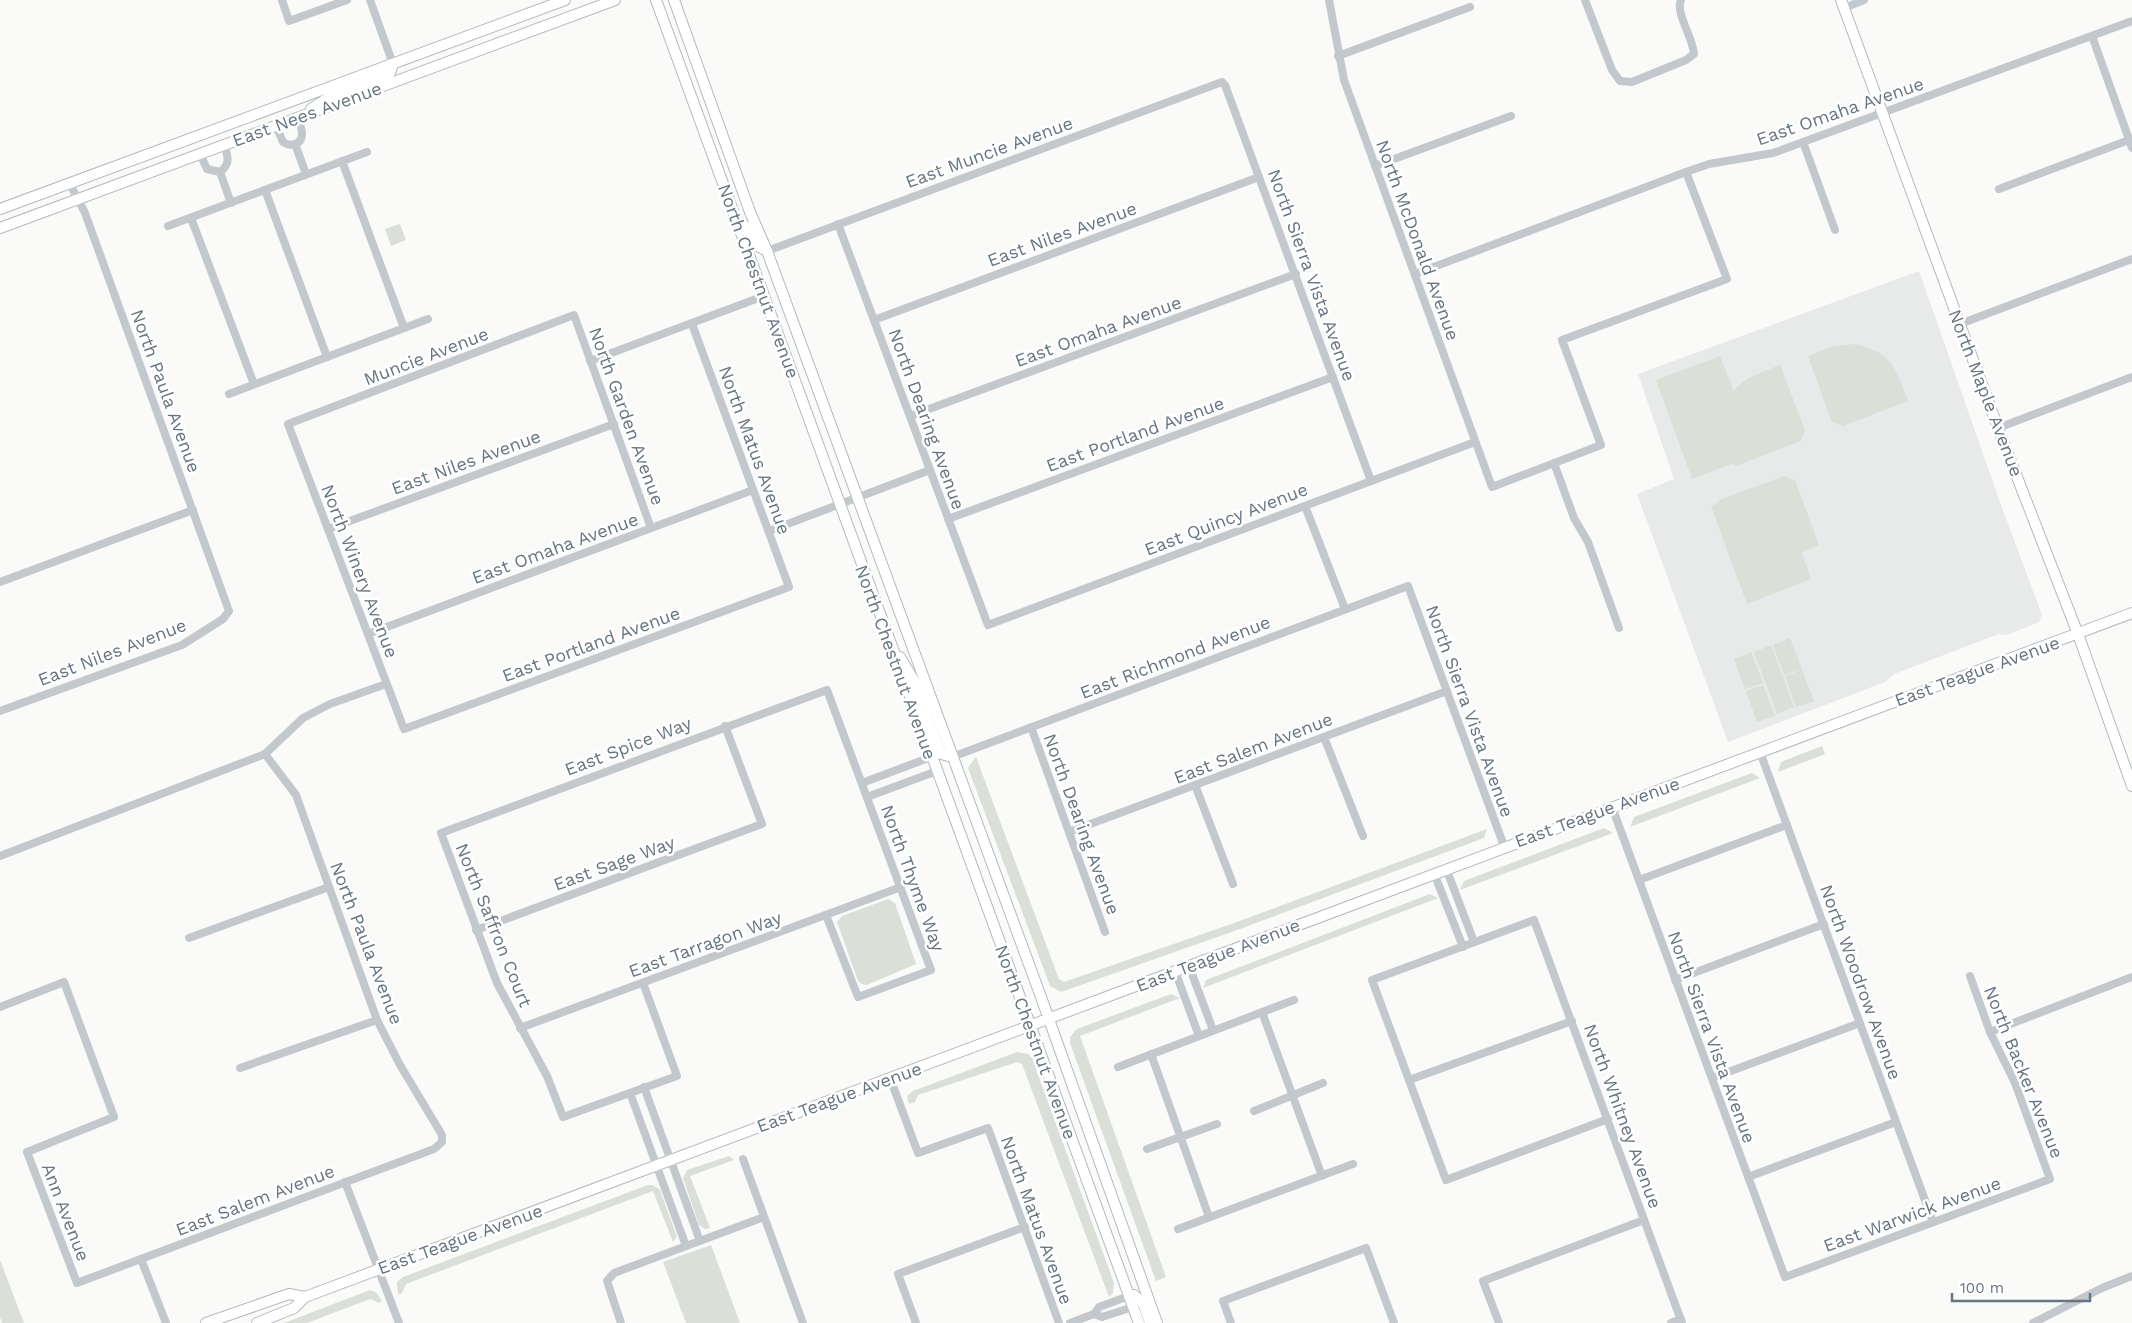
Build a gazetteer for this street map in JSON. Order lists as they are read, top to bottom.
{
  "streets": {
    "main road": [
      "East Nees Avenue",
      "North Chestnut Avenue",
      "North Maple Avenue",
      "East Teague Avenue"
    ],
    "street": [
      "East Omaha Avenue",
      "East Muncie Avenue",
      "East Niles Avenue",
      "North McDonald Avenue",
      "North Sierra Vista Avenue",
      "Muncie Avenue",
      "North Paula Avenue",
      "North Garden Avenue",
      "North Dearing Avenue",
      "East Portland Avenue",
      "North Matus Avenue",
      "East Quincy Avenue",
      "North Winery Avenue",
      "East Richmond Avenue",
      "East Spice Way",
      "East Salem Avenue",
      "East Sage Way",
      "North Thyme Way",
      "North Saffron Court",
      "East Tarragon Way",
      "North Woodrow Avenue",
      "North Backer Avenue",
      "North Whitney Avenue",
      "Ann Avenue",
      "East Warwick Avenue"
    ]
  },
  "crossings": [
    ["East Omaha Avenue", "North McDonald Avenue"],
    ["East Omaha Avenue", "North Sierra Vista Avenue"],
    ["East Omaha Avenue", "North Maple Avenue"],
    ["East Omaha Avenue", "North Garden Avenue"],
    ["East Omaha Avenue", "North Dearing Avenue"],
    ["East Omaha Avenue", "North Matus Avenue"],
    ["East Omaha Avenue", "North Winery Avenue"],
    ["East Nees Avenue", "North Paula Avenue"],
    ["East Muncie Avenue", "North Sierra Vista Avenue"],
    ["East Muncie Avenue", "North Chestnut Avenue"],
    ["East Muncie Avenue", "North Dearing Avenue"],
    ["East Niles Avenue", "North Sierra Vista Avenue"],
    ["East Niles Avenue", "North Paula Avenue"],
    ["East Niles Avenue", "North Garden Avenue"],
    ["East Niles Avenue", "North Dearing Avenue"],
    ["East Niles Avenue", "North Winery Avenue"],
    ["North McDonald Avenue", "East Quincy Avenue"],
    ["North Sierra Vista Avenue", "East Portland Avenue"],
    ["North Sierra Vista Avenue", "East Quincy Avenue"],
    ["North Sierra Vista Avenue", "East Richmond Avenue"],
    ["North Sierra Vista Avenue", "East Teague Avenue"],
    ["North Sierra Vista Avenue", "East Salem Avenue"],
    ["North Sierra Vista Avenue", "East Warwick Avenue"],
    ["North Chestnut Avenue", "East Richmond Avenue"],
    ["North Chestnut Avenue", "East Teague Avenue"],
    ["North Chestnut Avenue", "North Thyme Way"],
    ["Muncie Avenue", "North Garden Avenue"],
    ["Muncie Avenue", "North Winery Avenue"],
    ["North Paula Avenue", "East Salem Avenue"],
    ["North Maple Avenue", "East Teague Avenue"],
    ["North Dearing Avenue", "East Portland Avenue"],
    ["North Dearing Avenue", "East Quincy Avenue"],
    ["North Dearing Avenue", "East Richmond Avenue"],
    ["North Dearing Avenue", "East Salem Avenue"],
    ["East Portland Avenue", "North Matus Avenue"],
    ["East Portland Avenue", "North Winery Avenue"],
    ["North Matus Avenue", "East Teague Avenue"],
    ["East Teague Avenue", "North Woodrow Avenue"],
    ["East Spice Way", "East Sage Way"],
    ["East Spice Way", "North Thyme Way"],
    ["East Spice Way", "North Saffron Court"],
    ["East Salem Avenue", "Ann Avenue"],
    ["East Sage Way", "North Saffron Court"],
    ["North Thyme Way", "East Tarragon Way"],
    ["North Saffron Court", "East Tarragon Way"],
    ["North Woodrow Avenue", "East Warwick Avenue"],
    ["North Backer Avenue", "East Warwick Avenue"]
  ],
  "scale_bar": "100 m"
}
